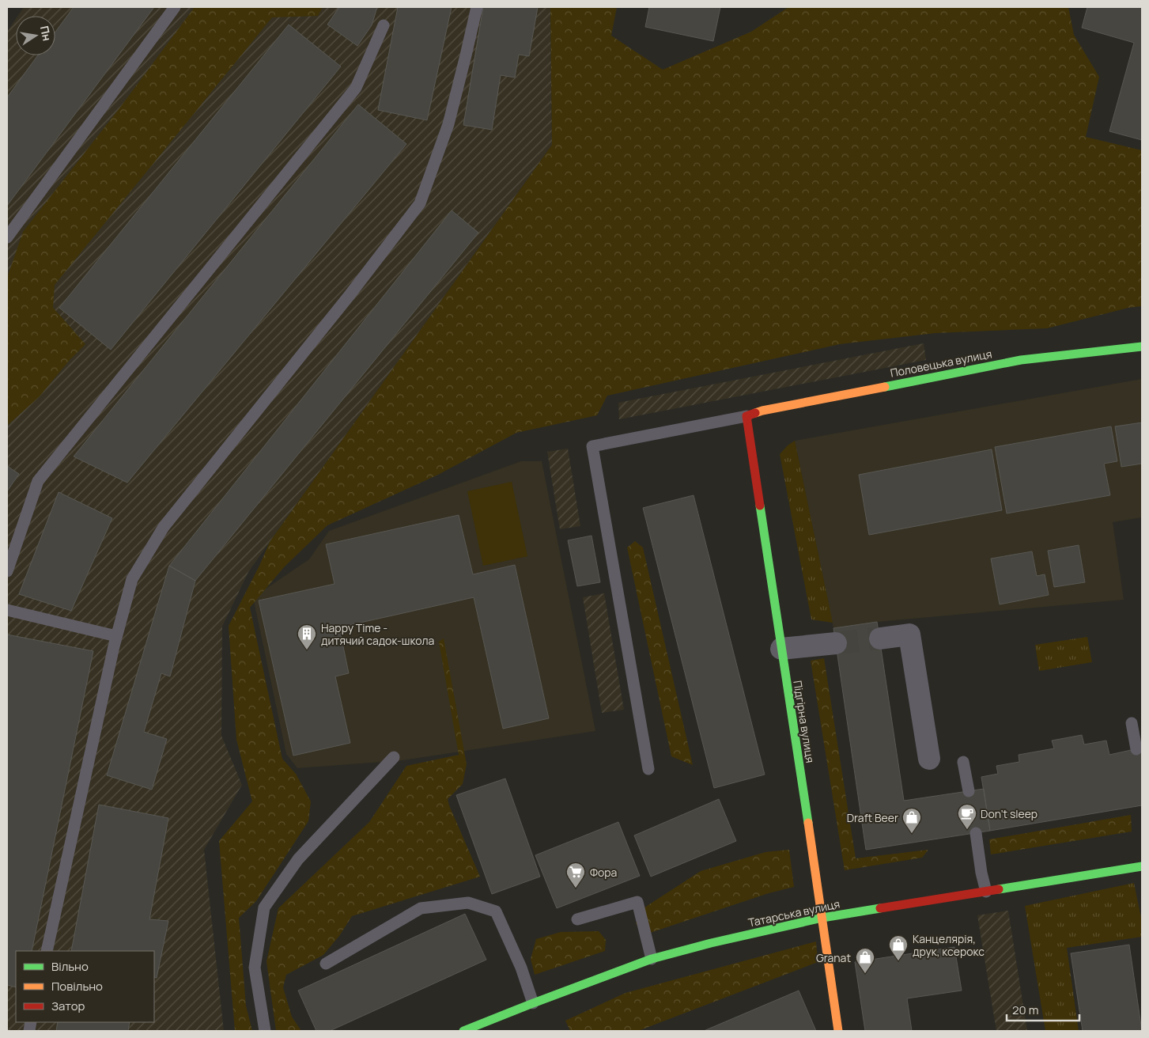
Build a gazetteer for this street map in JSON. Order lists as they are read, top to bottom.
{
  "streets": {
    "street": ["Половецька вулиця", "Підгірна вулиця", "Татарська вулиця"]
  },
  "crossings": [
    ["Половецька вулиця", "Підгірна вулиця"],
    ["Підгірна вулиця", "Татарська вулиця"]
  ],
  "places": {
    "building": ["Happy Time - дитячий садок-школа"],
    "cafe": ["Don't sleep"],
    "shop": ["Draft Beer", "Канцелярія, друк, ксерокс", "Granat"],
    "supermarket": ["Фора"]
  },
  "legend": ["Вільно", "Повільно", "Затор"],
  "scale_bar": "20 m",
  "north": "right"
}
